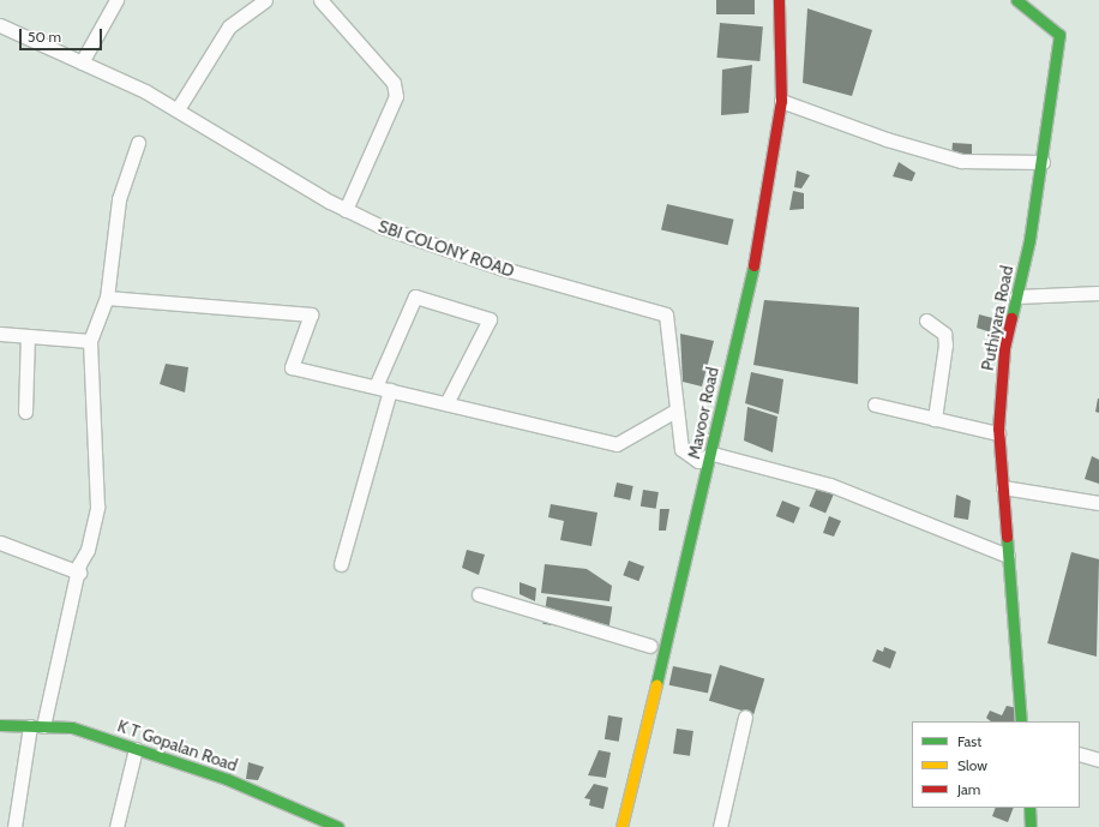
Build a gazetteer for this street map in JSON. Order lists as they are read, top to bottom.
{
  "streets": {
    "main road": ["Puthiyara Road", "Mavoor Road", "K T Gopalan Road"],
    "street": ["SBI COLONY ROAD"]
  },
  "crossings": [
    ["SBI COLONY ROAD", "Mavoor Road"]
  ],
  "legend": ["Fast", "Slow", "Jam"],
  "scale_bar": "50 m"
}
